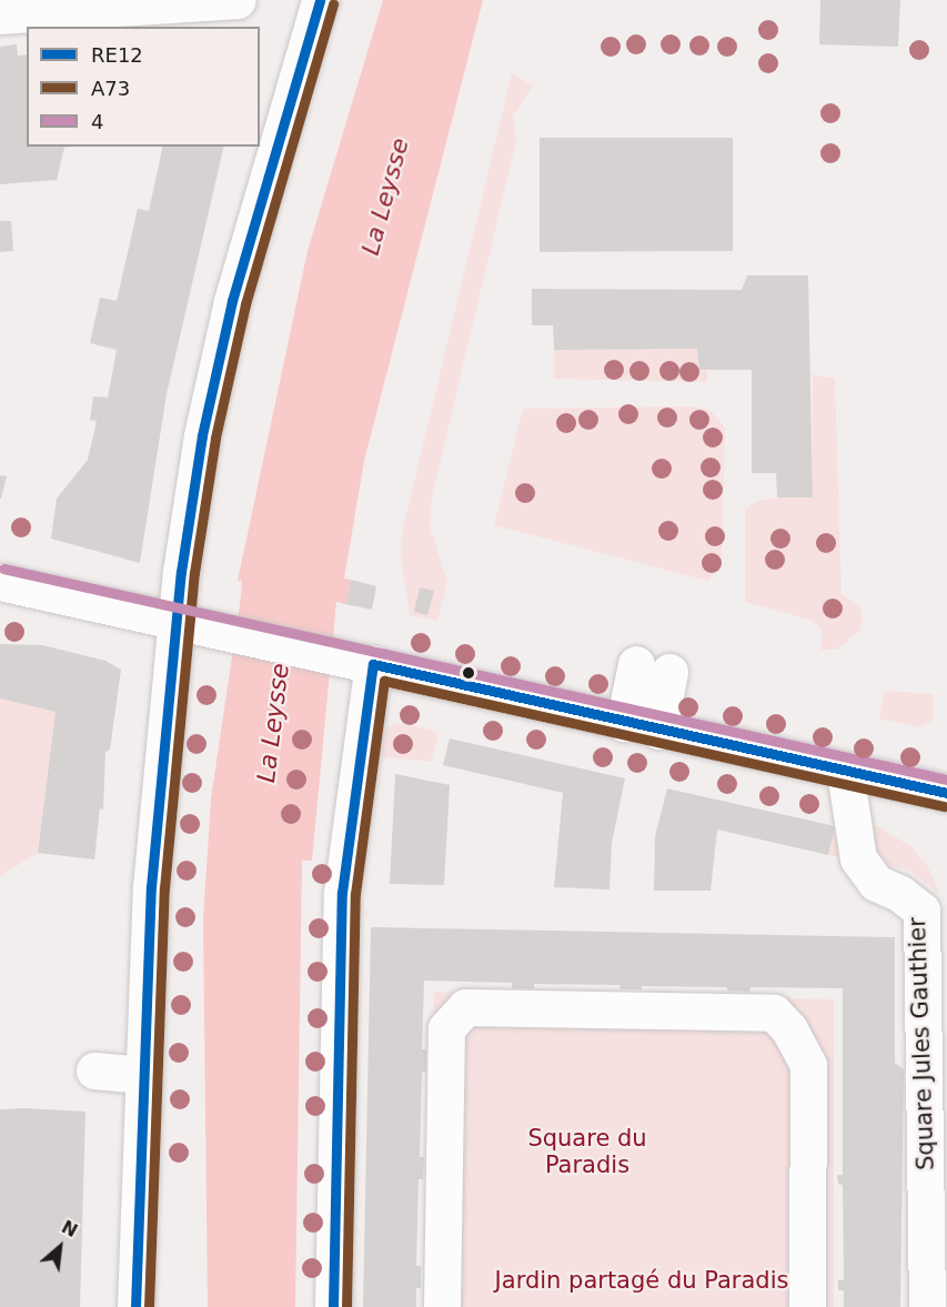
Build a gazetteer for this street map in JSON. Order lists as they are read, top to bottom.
{
  "streets": {
    "main road": ["Square Jules Gauthier"]
  },
  "water": ["La Leysse"],
  "parks": ["Square du Paradis", "Jardin partagé du Paradis"],
  "lines": ["transit line RE12", "transit line A73", "transit line 4"],
  "legend": ["RE12", "A73", "4"],
  "north": "top right"
}
